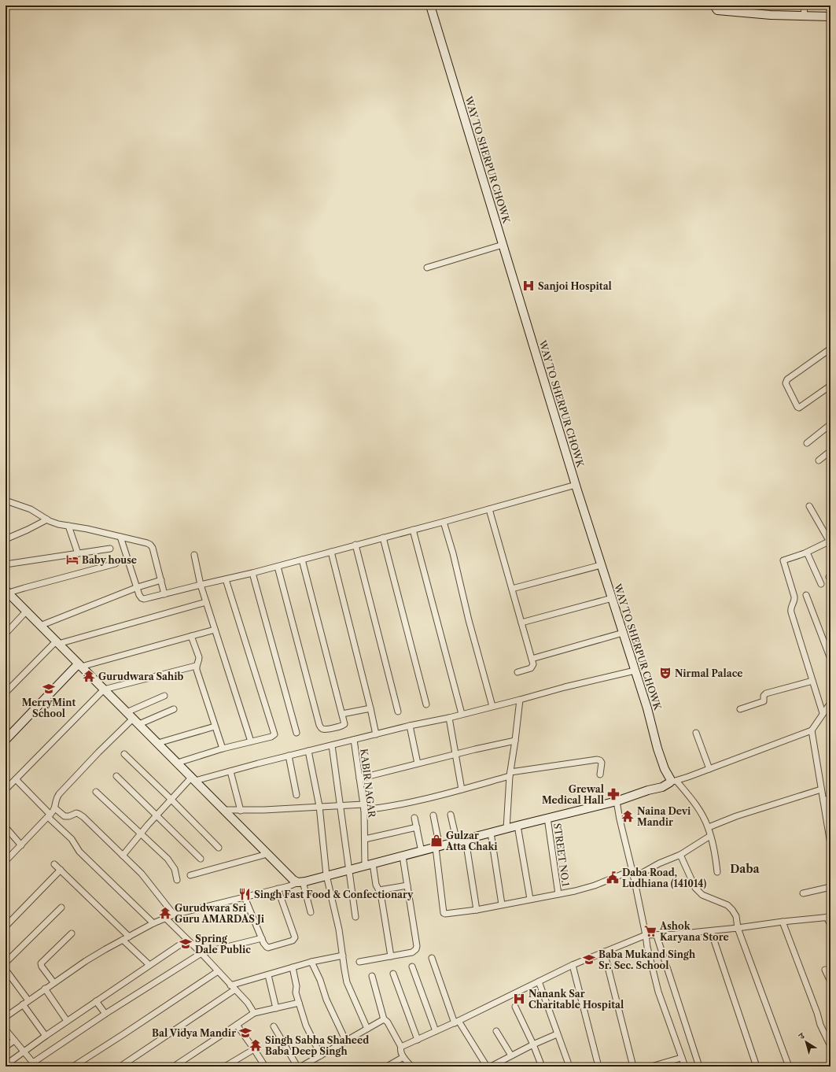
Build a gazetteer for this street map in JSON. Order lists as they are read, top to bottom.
{
  "streets": {
    "street": ["WAY TO SHERPUR CHOWK", "KABIR NAGAR", "STREET NO.1"]
  },
  "districts": ["Daba"],
  "places": {
    "hospital": ["Sanjoi Hospital", "Nanank Sar Charitable Hospital"],
    "hotel": ["Baby house"],
    "theatre": ["Nirmal Palace"],
    "temple": [
      "Gurudwara Sahib",
      "Naina Devi Mandir",
      "Gurudwara Sri Guru AMARDAS Ji",
      "Singh Sabha Shaheed Baba Deep Singh"
    ],
    "school or university": [
      "MerryMint School",
      "Spring Dale Public",
      "Baba Mukand Singh Sr. Sec. School",
      "Bal Vidya Mandir"
    ],
    "pharmacy": ["Grewal Medical Hall"],
    "shop": ["Gulzar Atta Chaki"],
    "public building": ["Daba Road, Ludhiana (141014)"],
    "restaurant": ["Singh Fast Food & Confectionary"],
    "supermarket": ["Ashok Karyana Store"]
  },
  "north": "top left"
}
